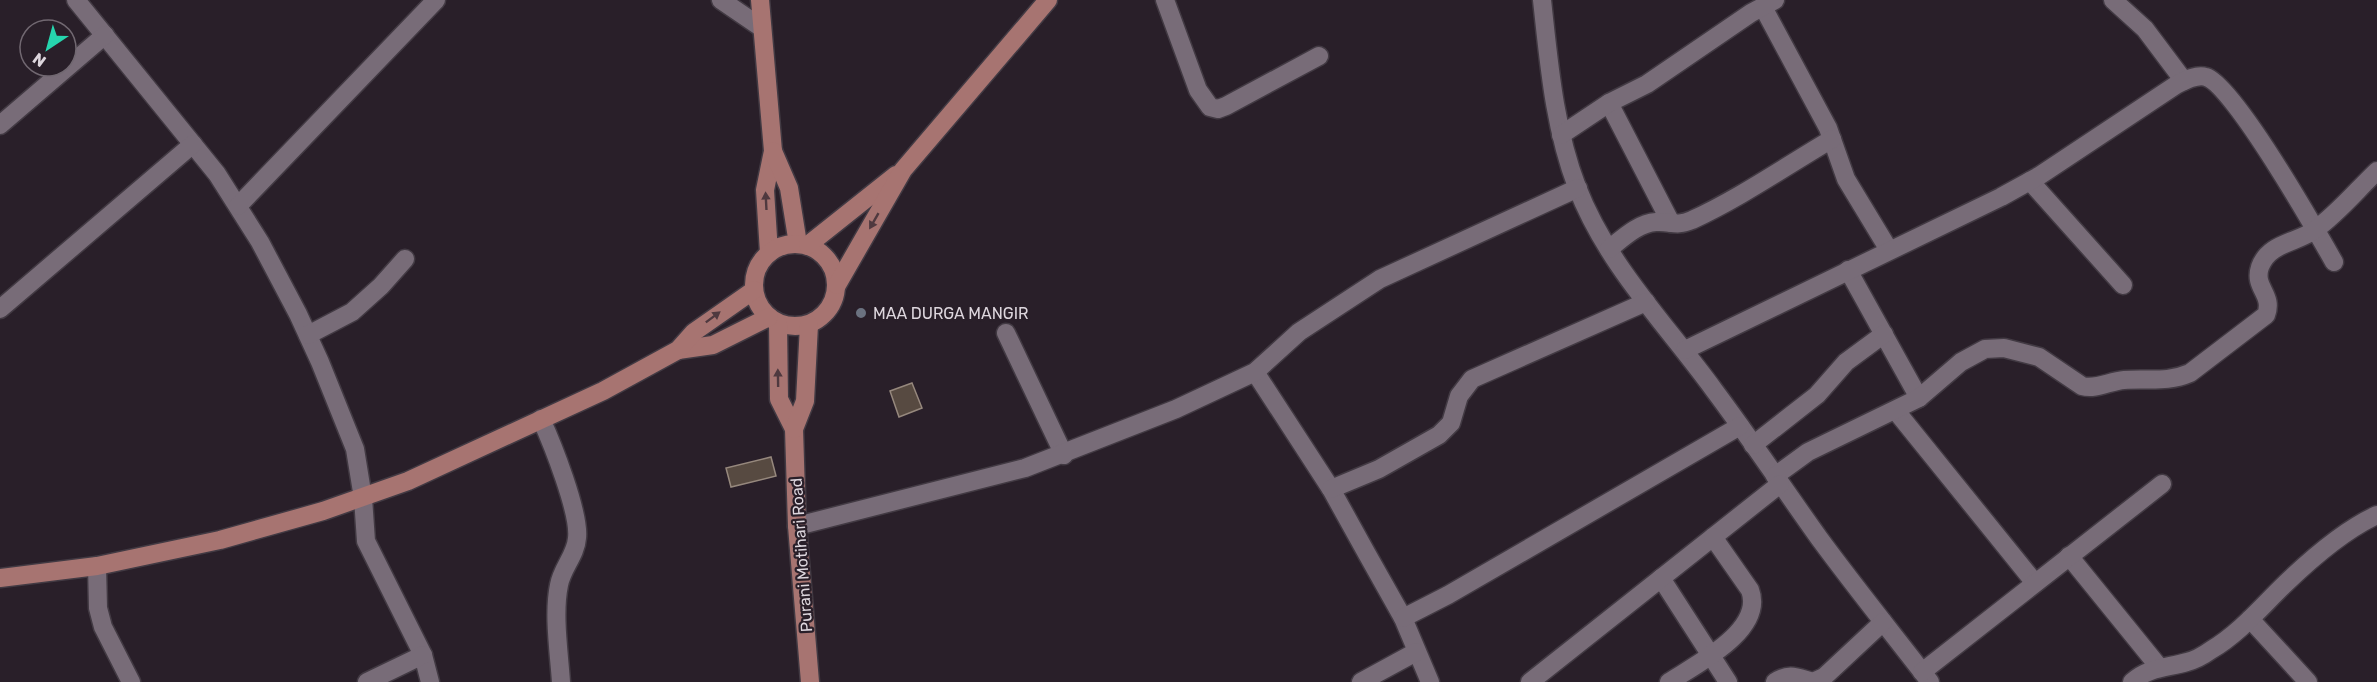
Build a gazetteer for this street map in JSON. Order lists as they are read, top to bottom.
{
  "streets": {
    "main road": ["Purani Motihari Road"]
  },
  "places": ["MAA DURGA MANGIR"],
  "north": "bottom left"
}
